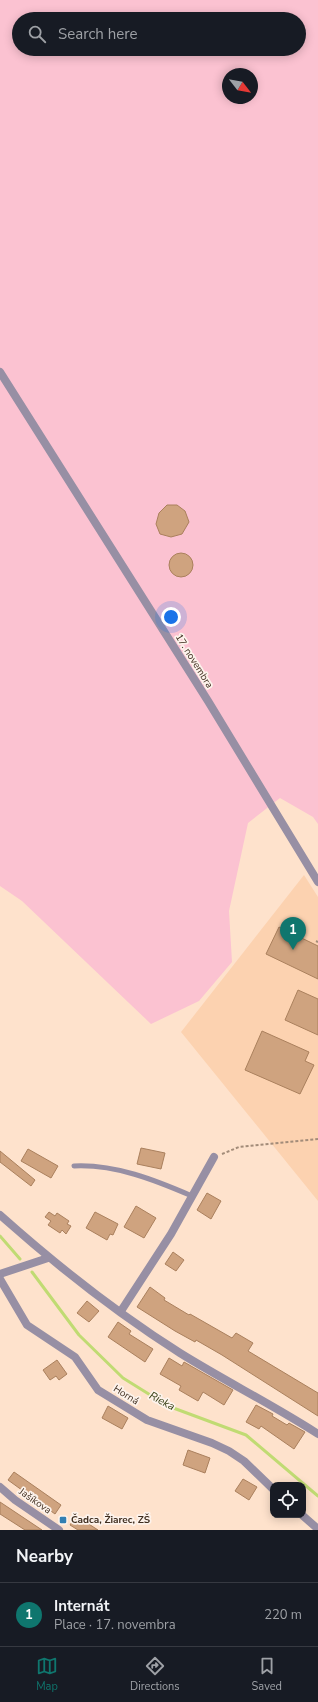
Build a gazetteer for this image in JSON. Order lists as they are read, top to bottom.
{
  "streets": {
    "street": ["17. novembra", "Horná", "Jašíkova"]
  },
  "water": ["Rieka"],
  "places": {
    "transit": ["Čadca, Žiarec, ZŠ"]
  },
  "north": "bottom right",
  "page": {
    "search": "Search here",
    "pins": "1",
    "heading": "Nearby",
    "list": [
      {
        "mark": "1",
        "name": "Internát",
        "note": "Place · 17. novembra",
        "value": "220 m"
      }
    ],
    "nav": ["Map", "Directions", "Saved"]
  }
}
